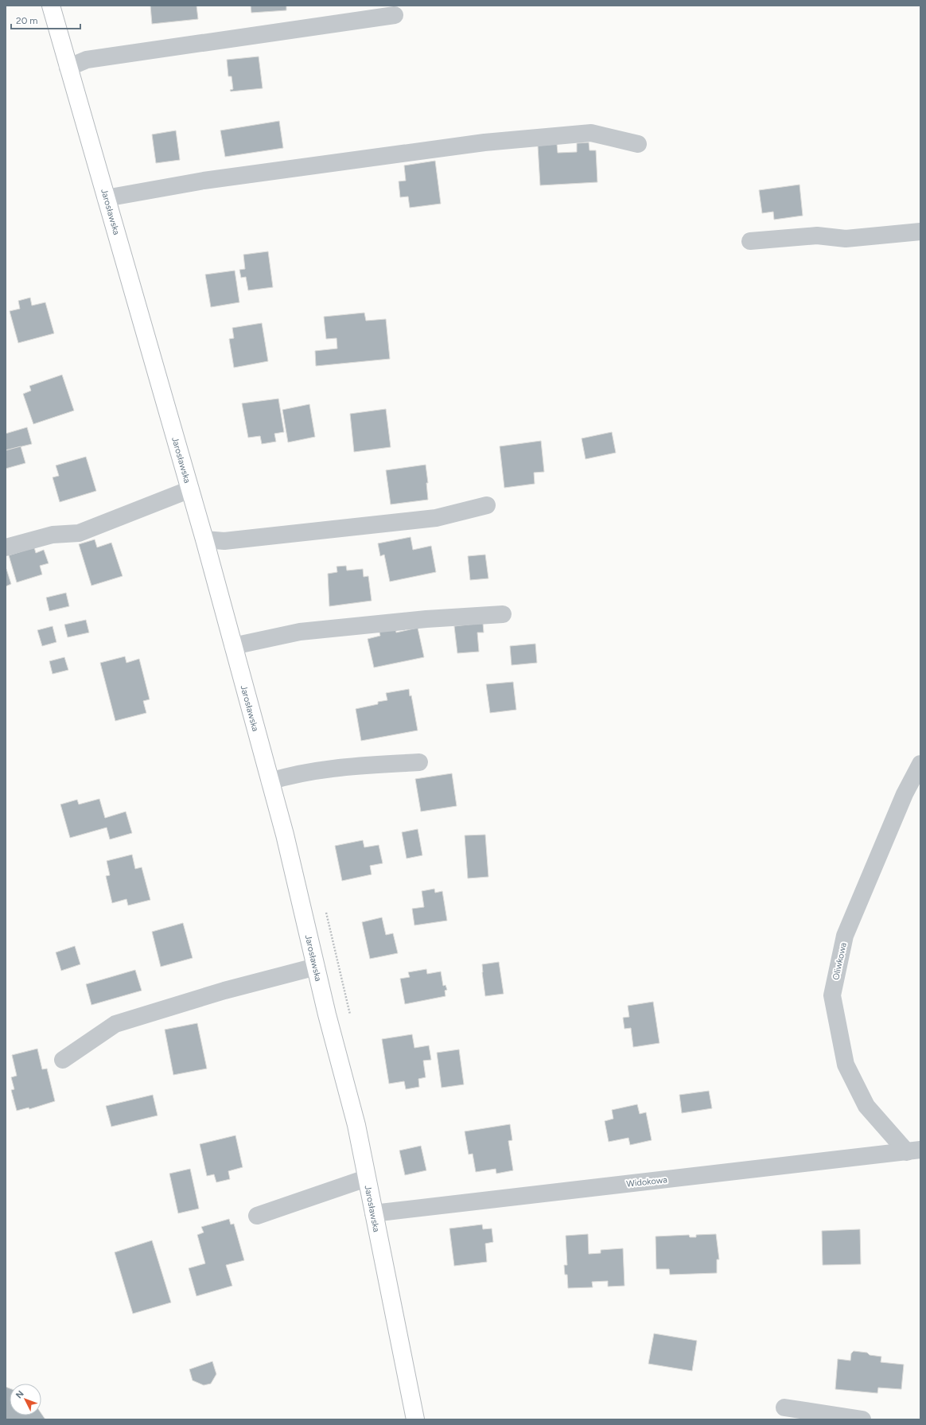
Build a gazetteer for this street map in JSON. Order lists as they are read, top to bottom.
{
  "streets": {
    "main road": ["Jarosławska"],
    "street": ["Oliwkowa", "Widokowa"]
  },
  "crossings": [
    ["Jarosławska", "Widokowa"],
    ["Oliwkowa", "Widokowa"]
  ],
  "scale_bar": "20 m",
  "north": "top left"
}
